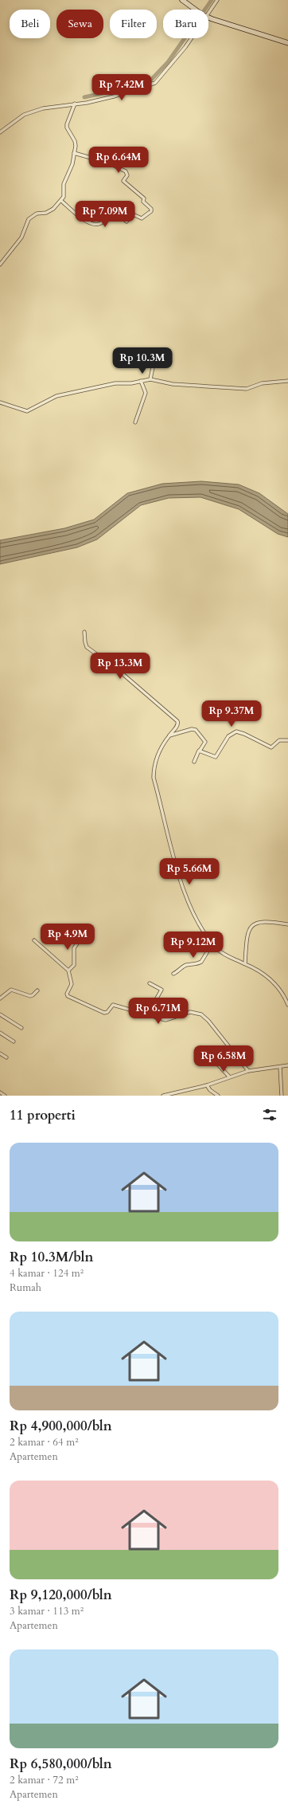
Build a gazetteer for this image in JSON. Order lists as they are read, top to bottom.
{
  "page": {
    "chip": [
      "Beli",
      "Sewa",
      "Filter",
      "Baru"
    ],
    "price": [
      "Rp 7.42M",
      "Rp 6.64M",
      "Rp 7.09M",
      "Rp 10.3M",
      "Rp 13.3M",
      "Rp 9.37M",
      "Rp 5.66M",
      "Rp 4.9M",
      "Rp 9.12M",
      "Rp 6.71M",
      "Rp 6.58M"
    ],
    "heading": "11 properti",
    "list": [
      {
        "name": "Rp 10.3M/bln",
        "note": "4 kamar · 124 m² · Rumah"
      },
      {
        "name": "Rp 4,900,000/bln",
        "note": "2 kamar · 64 m² · Apartemen"
      },
      {
        "name": "Rp 9,120,000/bln",
        "note": "3 kamar · 113 m² · Apartemen"
      },
      {
        "name": "Rp 6,580,000/bln",
        "note": "2 kamar · 72 m² · Apartemen"
      }
    ]
  }
}
